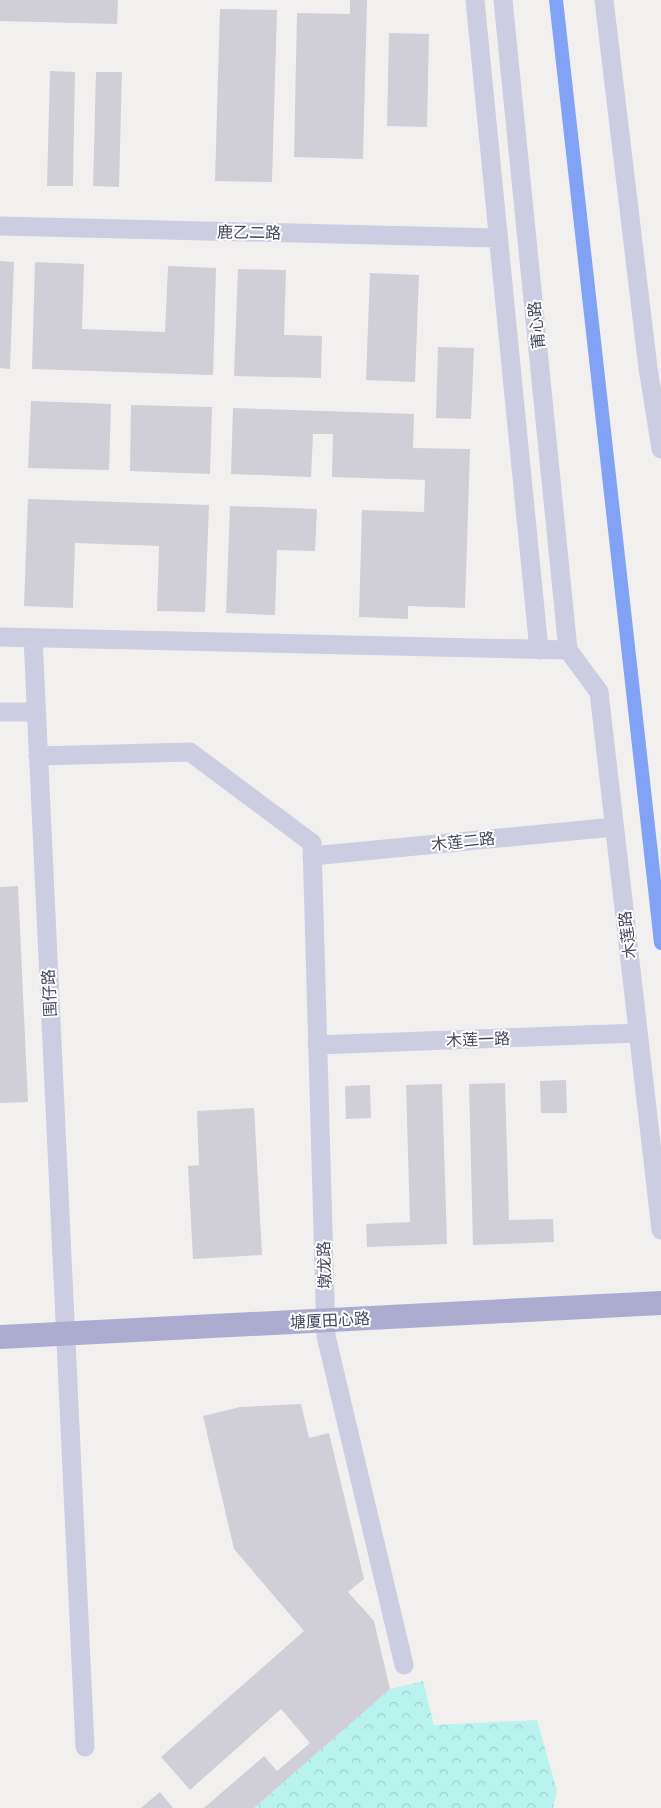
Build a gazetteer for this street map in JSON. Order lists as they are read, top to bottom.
{
  "streets": {
    "main road": ["塘厦田心路"],
    "street": [
      "鹿乙二路",
      "莆心路",
      "木莲二路",
      "木莲路",
      "围仔路",
      "木莲一路",
      "墩龙路"
    ]
  },
  "crossings": [
    ["鹿乙二路", "莆心路"],
    ["莆心路", "木莲路"],
    ["木莲二路", "木莲路"],
    ["木莲二路", "墩龙路"],
    ["木莲路", "木莲一路"],
    ["围仔路", "塘厦田心路"],
    ["木莲一路", "墩龙路"],
    ["墩龙路", "塘厦田心路"]
  ]
}
